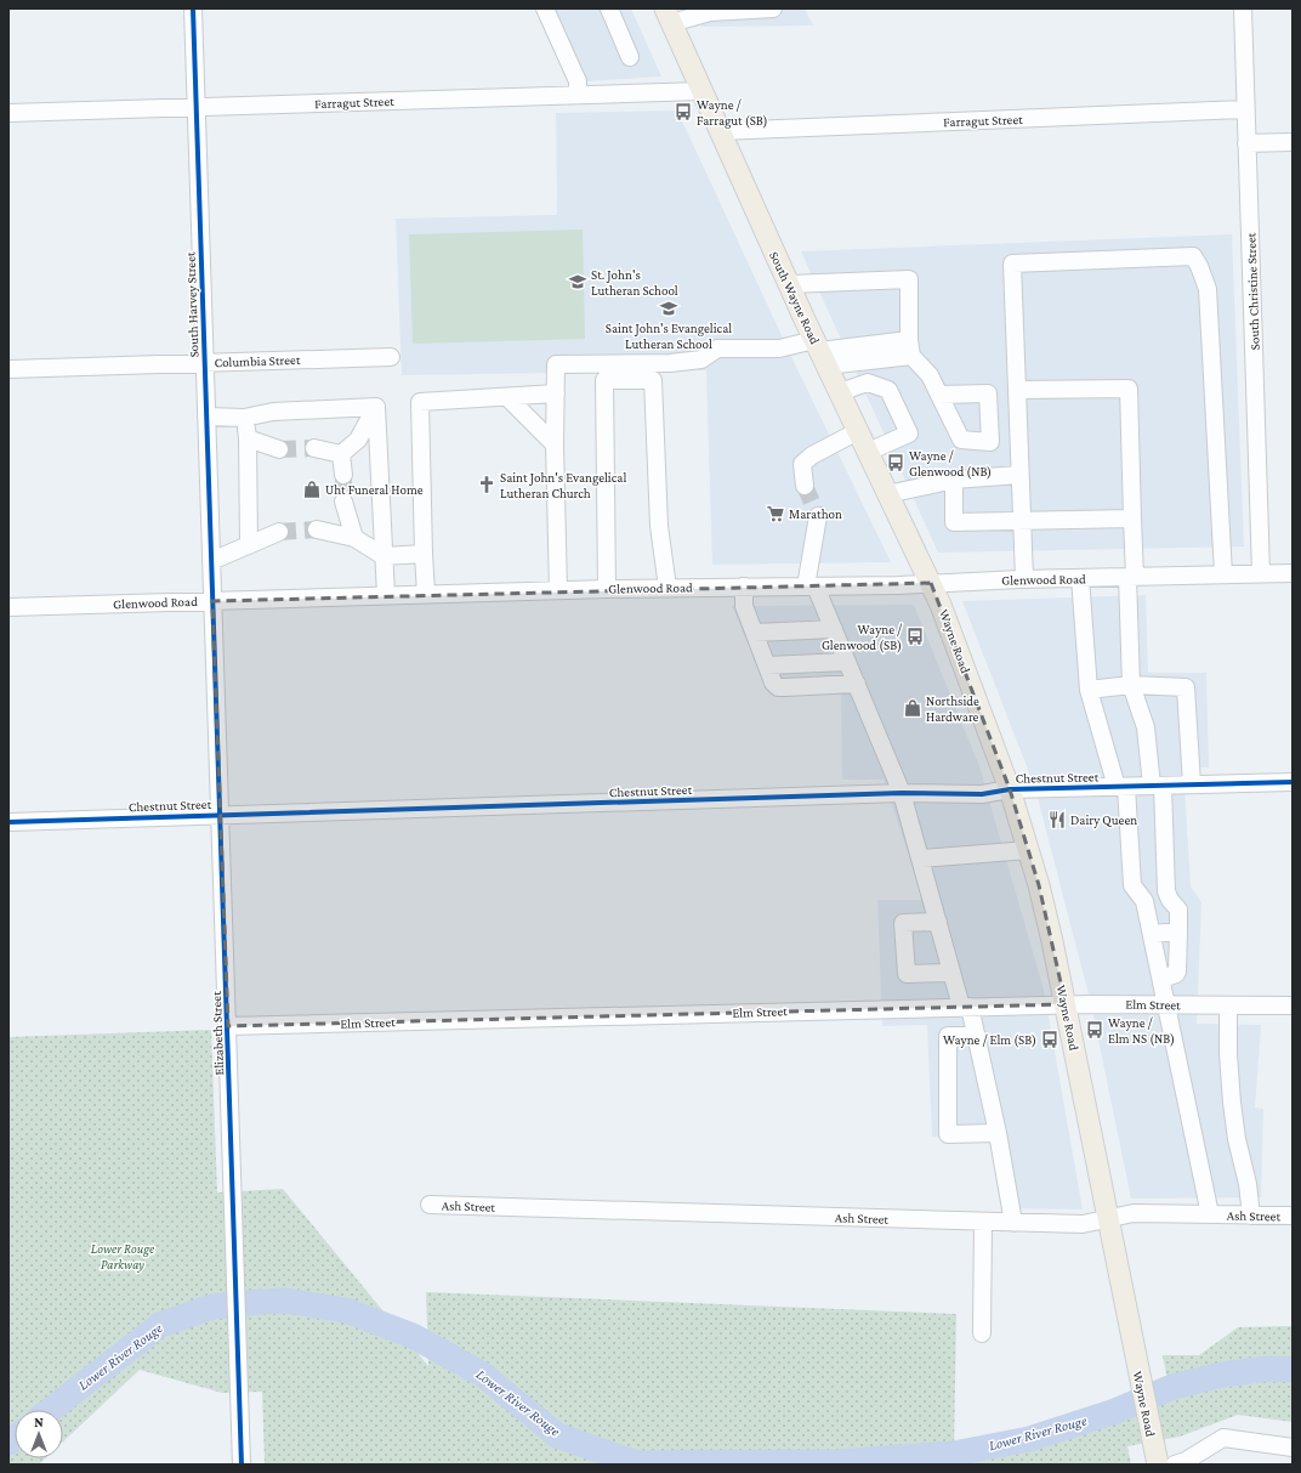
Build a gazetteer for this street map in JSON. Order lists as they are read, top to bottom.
{
  "streets": {
    "main road": ["South Wayne Road", "Wayne Road"],
    "street": [
      "Farragut Street",
      "South Christine Street",
      "South Harvey Street",
      "Columbia Street",
      "Glenwood Road",
      "Chestnut Street",
      "Elm Street",
      "Elizabeth Street",
      "Ash Street"
    ]
  },
  "crossings": [
    ["Farragut Street", "South Christine Street"],
    ["Farragut Street", "South Wayne Road"],
    ["Farragut Street", "South Harvey Street"],
    ["South Christine Street", "Glenwood Road"],
    ["South Wayne Road", "Glenwood Road"],
    ["South Wayne Road", "Wayne Road"],
    ["South Harvey Street", "Columbia Street"],
    ["South Harvey Street", "Glenwood Road"],
    ["South Harvey Street", "Elizabeth Street"],
    ["Glenwood Road", "Wayne Road"],
    ["Glenwood Road", "Elizabeth Street"],
    ["Wayne Road", "Chestnut Street"],
    ["Wayne Road", "Elm Street"],
    ["Wayne Road", "Ash Street"],
    ["Chestnut Street", "Elizabeth Street"],
    ["Elm Street", "Elizabeth Street"]
  ],
  "water": ["Lower River Rouge"],
  "parks": ["Lower Rouge Parkway"],
  "places": {
    "bus stop": [
      "Wayne / Farragut (SB)",
      "Wayne / Glenwood (NB)",
      "Wayne / Glenwood (SB)",
      "Wayne / Elm NS (NB)",
      "Wayne / Elm (SB)"
    ],
    "school or university": ["St. John's Lutheran School", "Saint John's Evangelical Lutheran School"],
    "church": ["Saint John's Evangelical Lutheran Church"],
    "shop": ["Uht Funeral Home", "Northside Hardware"],
    "supermarket": ["Marathon"],
    "restaurant": ["Dairy Queen"]
  },
  "north": "top"
}
